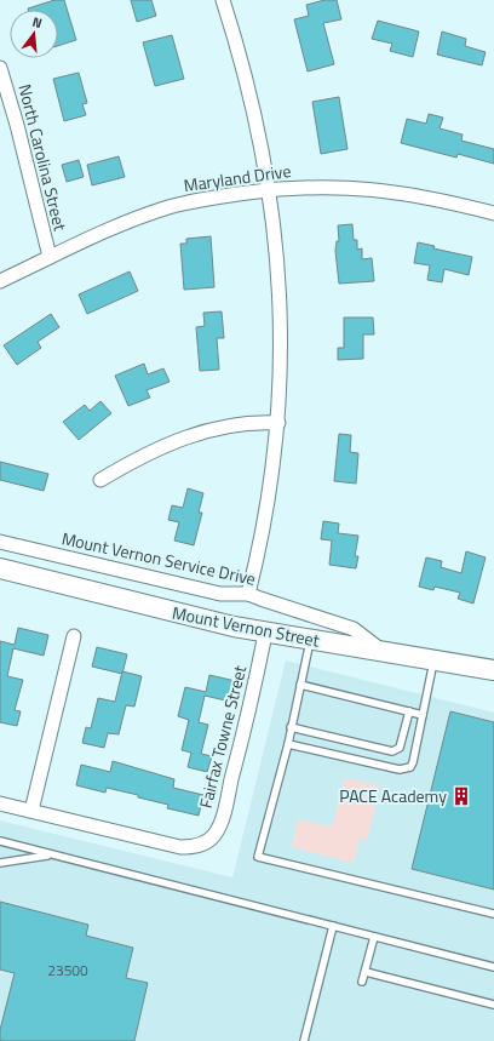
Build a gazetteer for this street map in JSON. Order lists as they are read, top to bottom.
{
  "streets": {
    "street": [
      "North Carolina Street",
      "Maryland Drive",
      "Mount Vernon Service Drive",
      "Mount Vernon Street",
      "Fairfax Towne Street"
    ]
  },
  "crossings": [
    ["North Carolina Street", "Maryland Drive"],
    ["Mount Vernon Service Drive", "Mount Vernon Street"],
    ["Mount Vernon Street", "Fairfax Towne Street"]
  ],
  "places": {
    "building": ["PACE Academy"]
  },
  "house_numbers": ["23500"],
  "north": "top"
}
